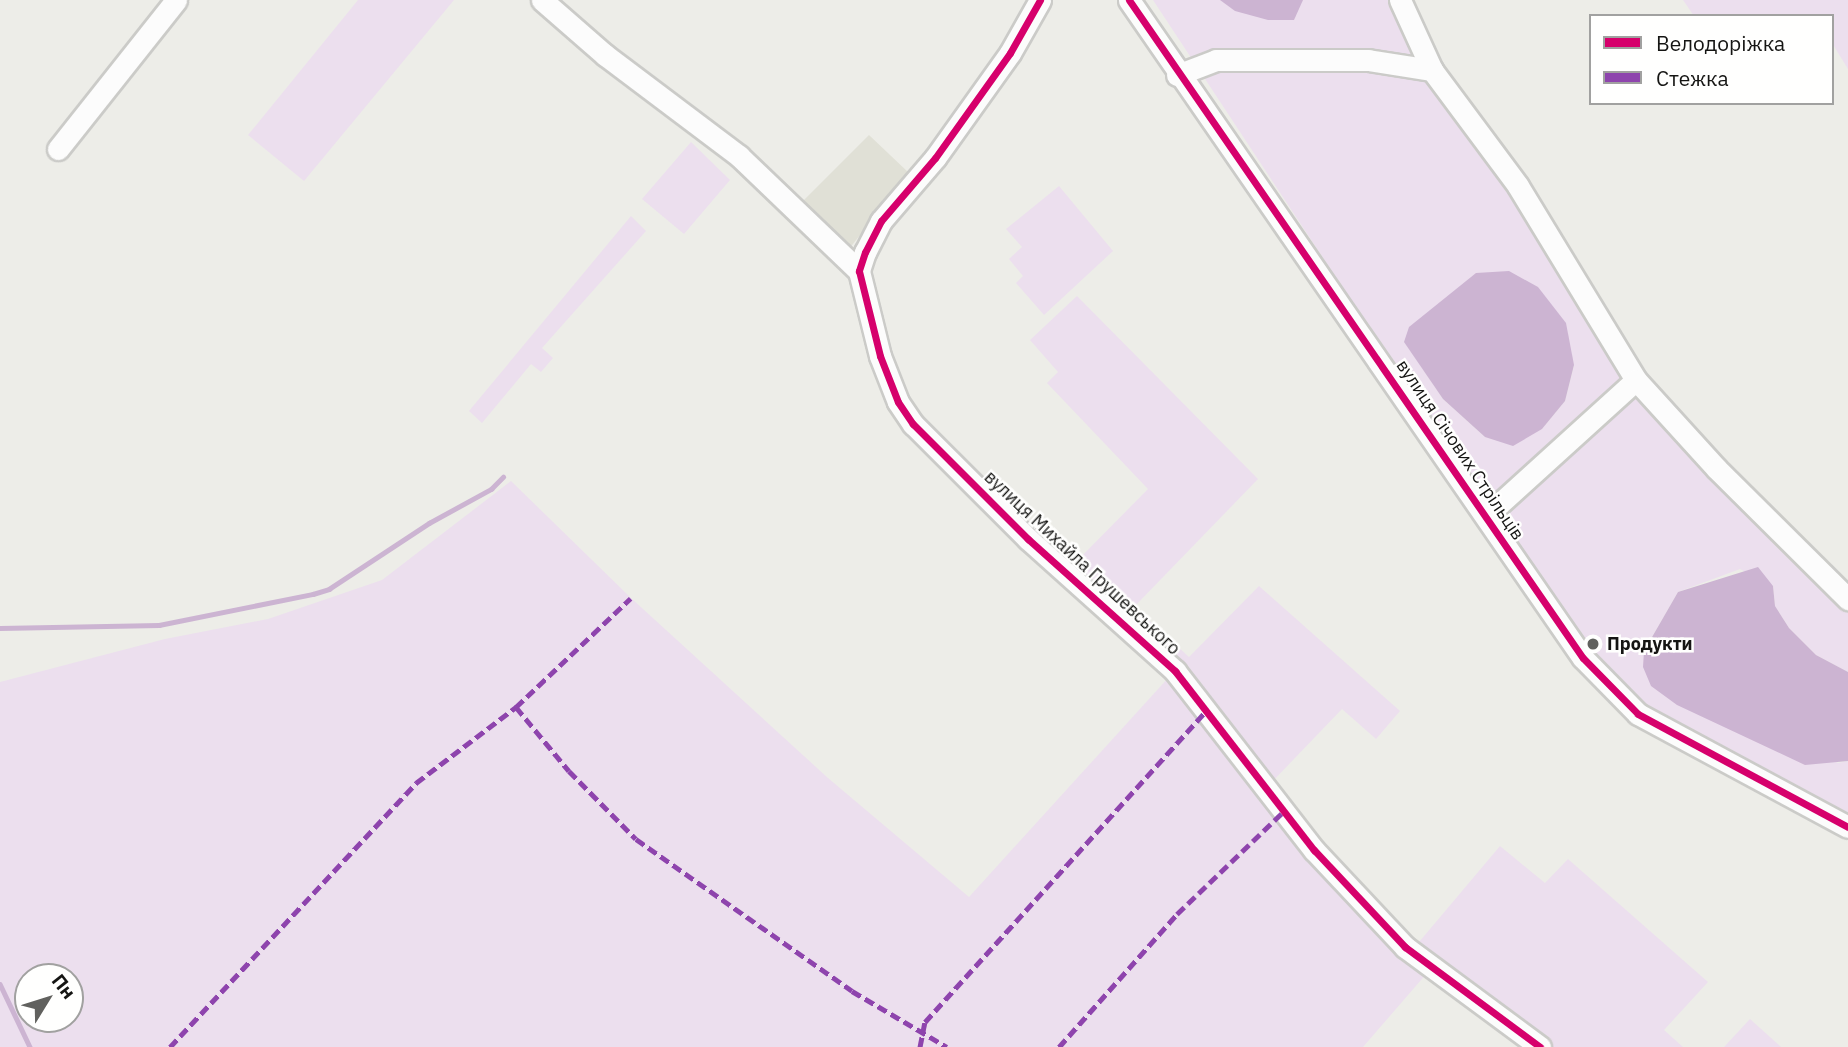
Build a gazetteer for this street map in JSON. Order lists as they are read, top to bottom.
{
  "streets": {
    "street": ["вулиця Січових Стрільців", "вулиця Михайла Грушевського"]
  },
  "places": ["Продукти"],
  "legend": ["Велодоріжка", "Стежка"],
  "north": "top right"
}
